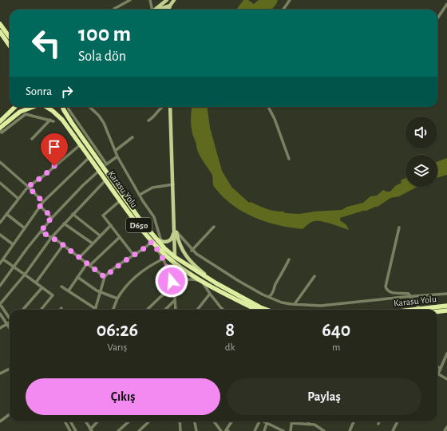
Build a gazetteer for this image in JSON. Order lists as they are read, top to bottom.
{
  "streets": {
    "highway": ["Karasu Yolu", "D650"]
  },
  "page": {
    "turn": ["100 m", "Sola dön"],
    "then": "Sonra",
    "eta": [
      "06:26",
      "Varış",
      "8",
      "dk",
      "640",
      "m"
    ],
    "buttons": ["Çıkış", "Paylaş"]
  }
}
